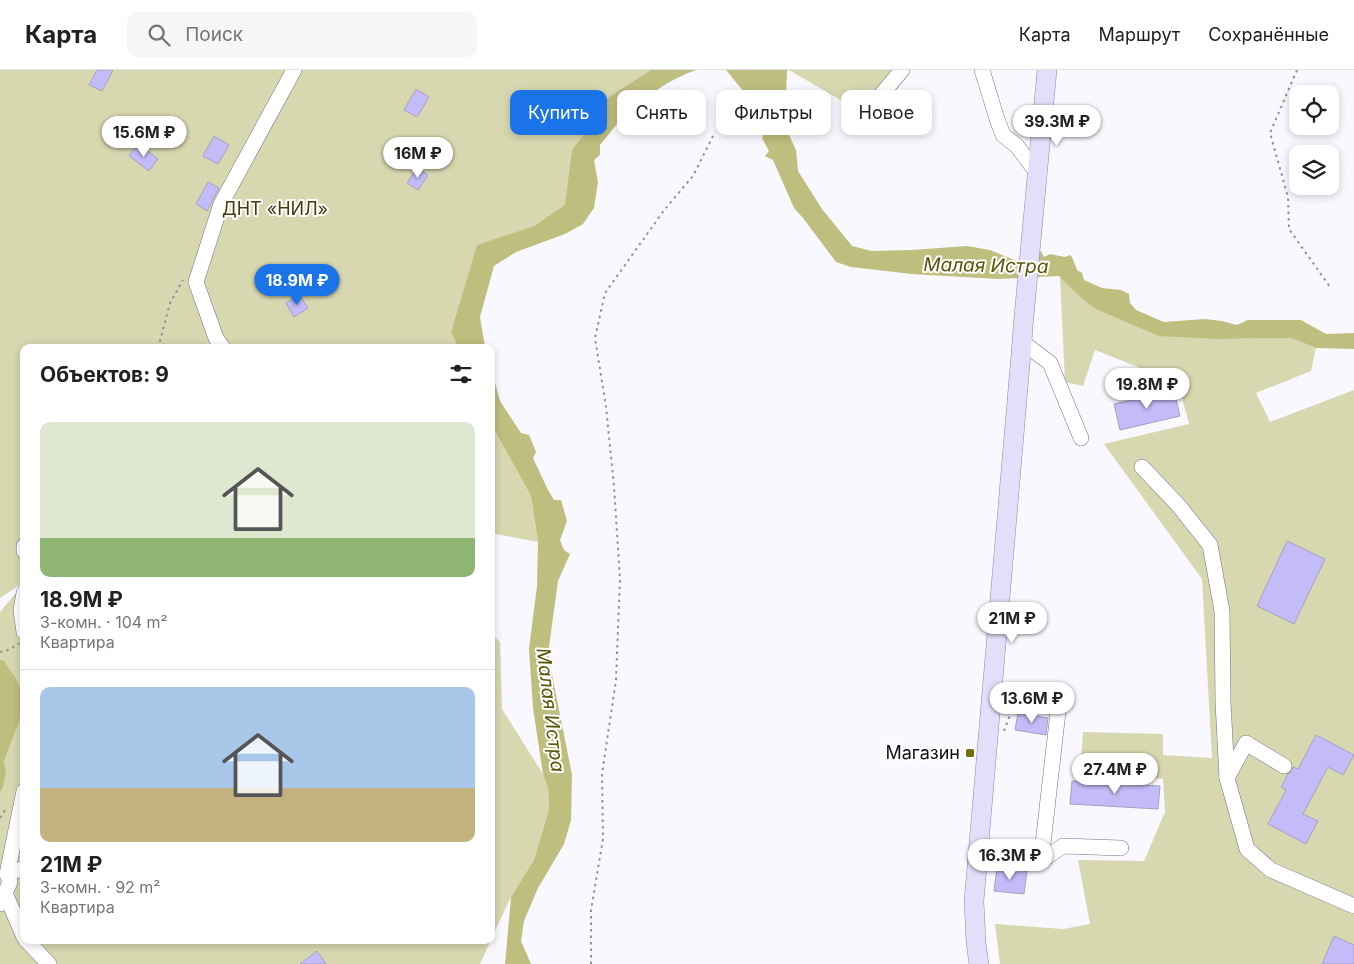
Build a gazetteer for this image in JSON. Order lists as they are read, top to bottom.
{
  "water": ["Малая Истра"],
  "parks": ["ДНТ «НИЛ»"],
  "places": {
    "transit": ["Магазин"]
  },
  "page": {
    "header": "Карта",
    "search": "Поиск",
    "nav": ["Карта", "Маршрут", "Сохранённые"],
    "chip": [
      "Купить",
      "Снять",
      "Фильтры",
      "Новое"
    ],
    "price": [
      "39.3M ₽",
      "15.6M ₽",
      "16M ₽",
      "18.9M ₽",
      "19.8M ₽",
      "21M ₽",
      "13.6M ₽",
      "27.4M ₽",
      "16.3M ₽"
    ],
    "heading": "Объектов: 9",
    "list": [
      {
        "name": "18.9M ₽",
        "note": "3-комн. · 104 m² · Квартира"
      },
      {
        "name": "21M ₽",
        "note": "3-комн. · 92 m² · Квартира"
      }
    ]
  }
}
